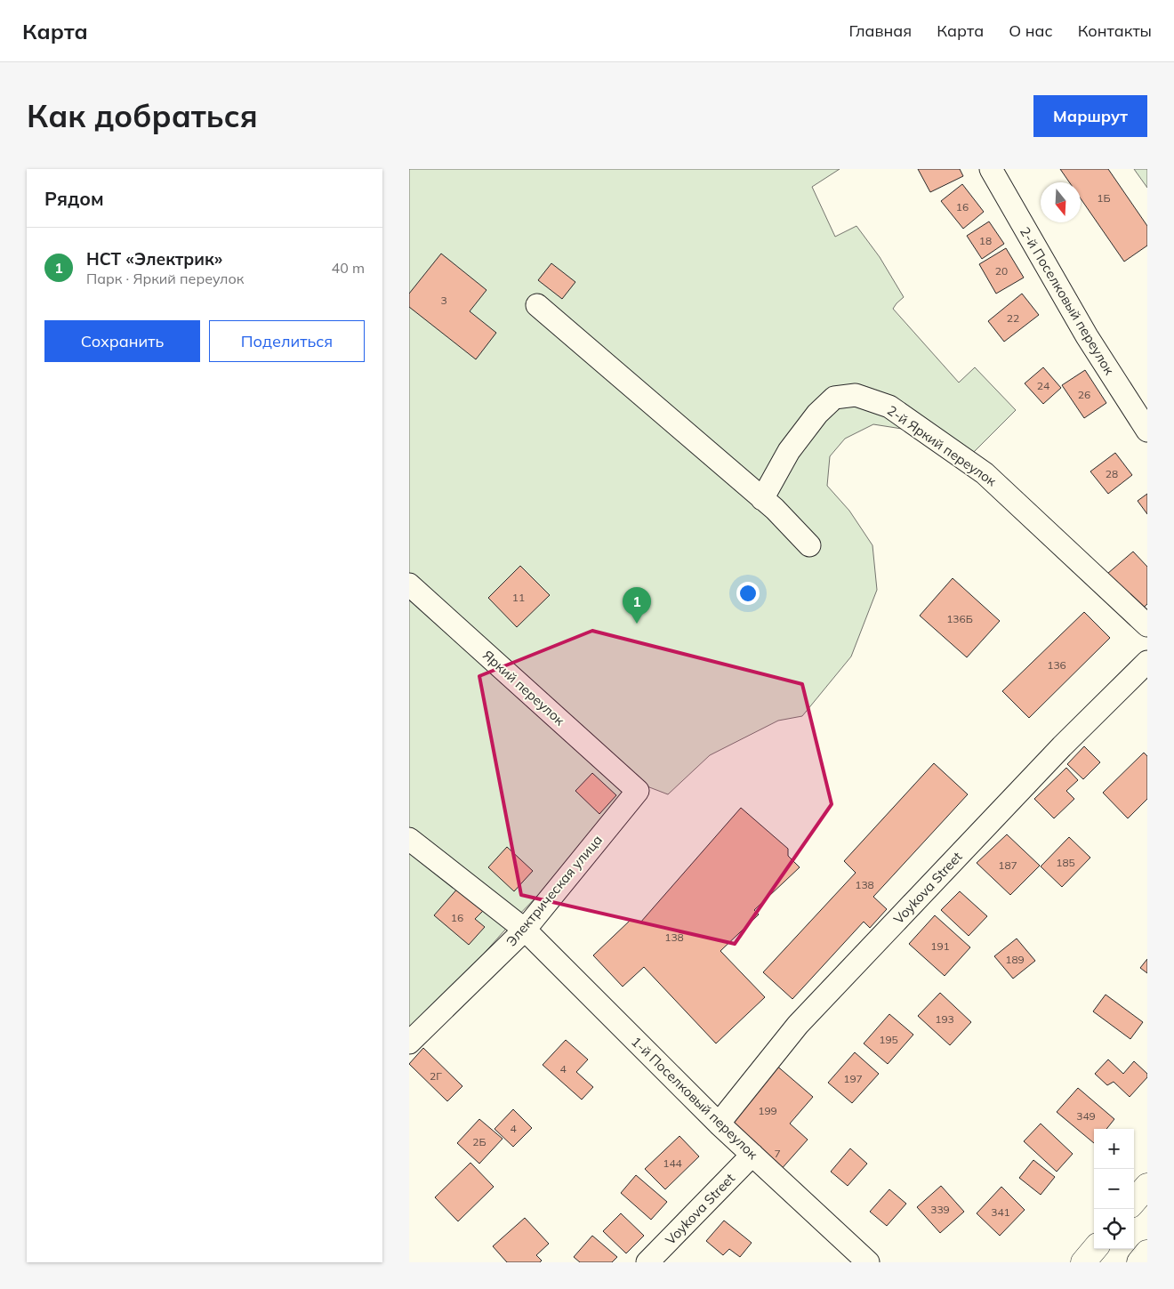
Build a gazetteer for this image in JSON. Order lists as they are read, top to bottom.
{
  "streets": {
    "street": [
      "2-й Поселковый переулок",
      "2-й Яркий переулок",
      "Яркий переулок",
      "Voykova Street",
      "Электрическая улица",
      "1-й Поселковый переулок"
    ]
  },
  "crossings": [
    ["Яркий переулок", "Электрическая улица"],
    ["Voykova Street", "1-й Поселковый переулок"],
    ["Электрическая улица", "1-й Поселковый переулок"]
  ],
  "house_numbers": [
    "1Б",
    "16",
    "18",
    "20",
    "3",
    "22",
    "24",
    "26",
    "28",
    "11",
    "136Б",
    "136",
    "185",
    "187",
    "138",
    "16",
    "138",
    "191",
    "189",
    "193",
    "195",
    "4",
    "2Г",
    "197",
    "199",
    "349",
    "4",
    "2Б",
    "7",
    "144",
    "339",
    "341"
  ],
  "north": "bottom",
  "page": {
    "header": "Карта",
    "nav": [
      "Главная",
      "Карта",
      "О нас",
      "Контакты"
    ],
    "buttons": [
      "Маршрут",
      ["Сохранить", "Поделиться"]
    ],
    "title": "Как добраться",
    "heading": "Рядом",
    "list": [
      {
        "mark": "1",
        "name": "НСТ «Электрик»",
        "note": "Парк · Яркий переулок",
        "value": "40 m"
      }
    ],
    "pins": "1",
    "map_buttons": ["+", "−"]
  }
}
